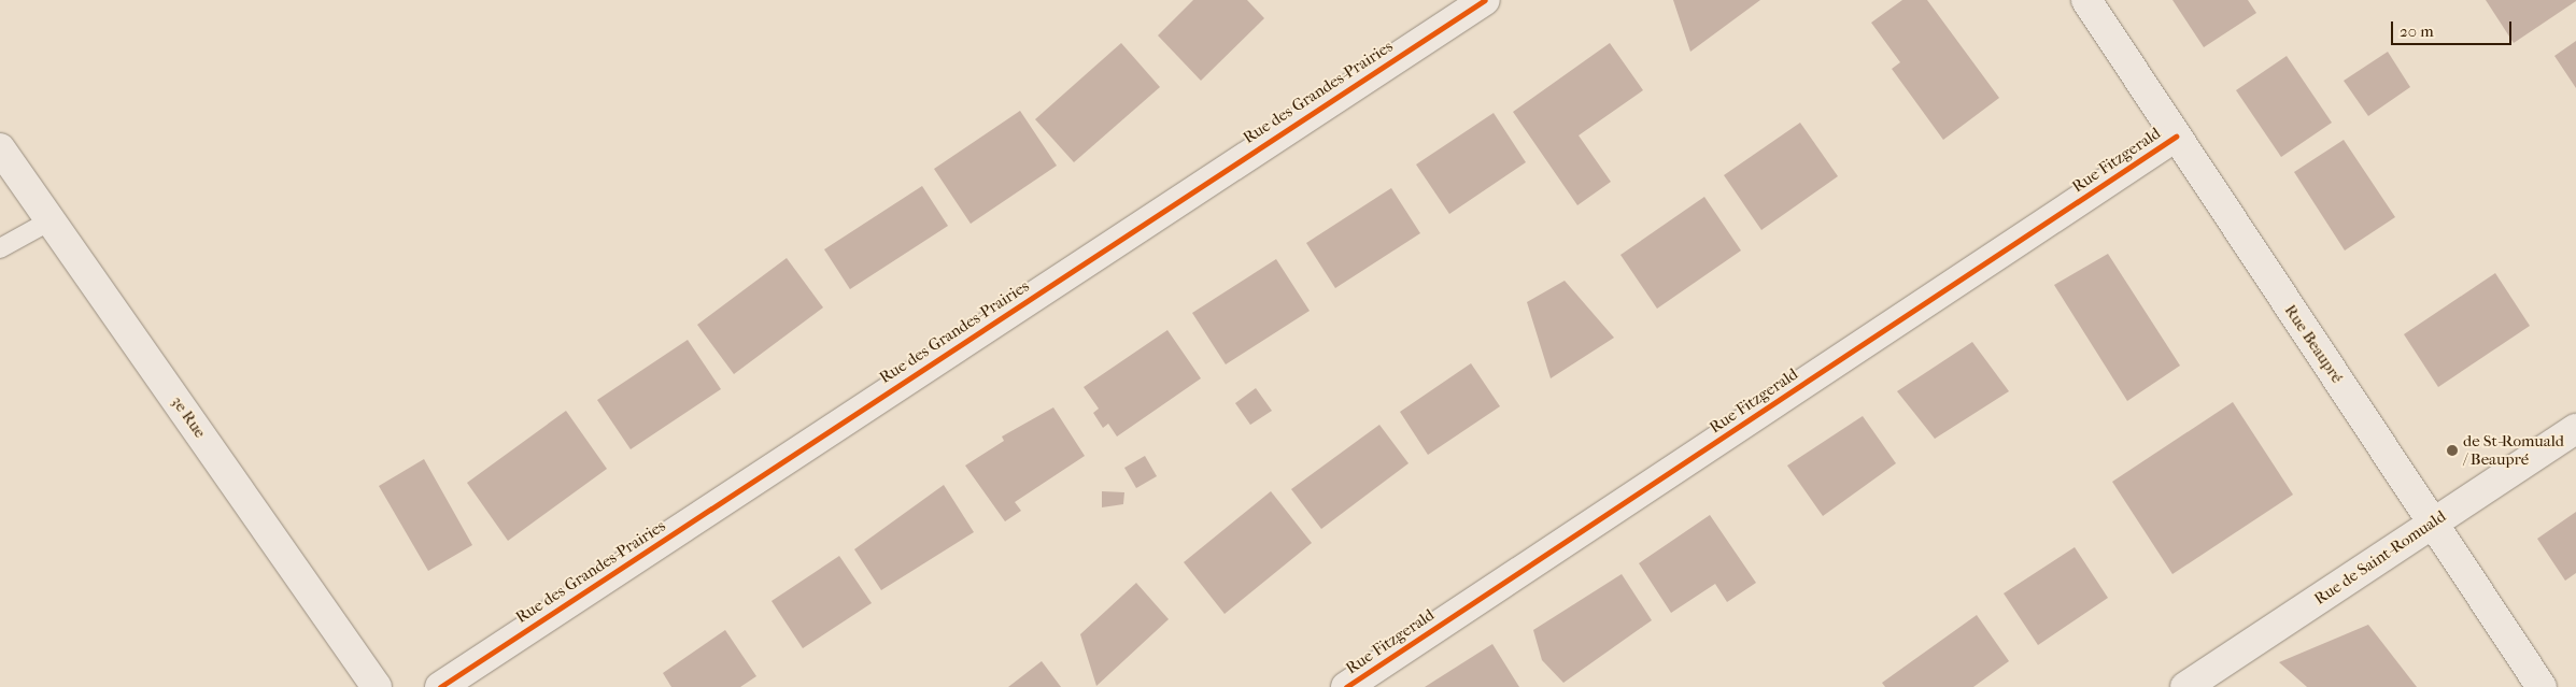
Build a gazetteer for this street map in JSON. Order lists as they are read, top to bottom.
{
  "streets": {
    "street": [
      "Rue des Grandes-Prairies",
      "Rue Fitzgerald",
      "Rue Beaupré",
      "3e Rue",
      "Rue de Saint-Romuald"
    ]
  },
  "crossings": [
    ["Rue Fitzgerald", "Rue Beaupré"],
    ["Rue Beaupré", "Rue de Saint-Romuald"]
  ],
  "places": ["de St-Romuald / Beaupré"],
  "scale_bar": "20 m"
}
